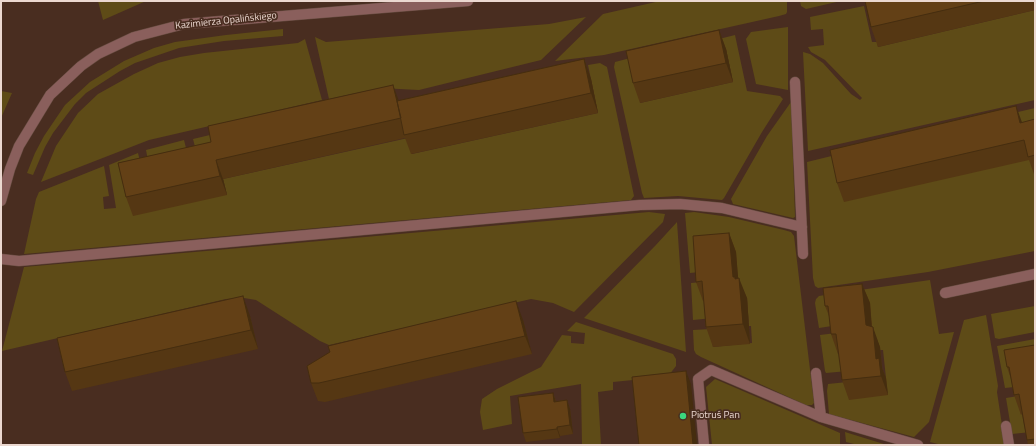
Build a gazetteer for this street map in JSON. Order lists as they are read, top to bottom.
{
  "streets": {
    "street": ["Kazimierza Opalińskiego"]
  },
  "places": ["Piotruś Pan"]
}
